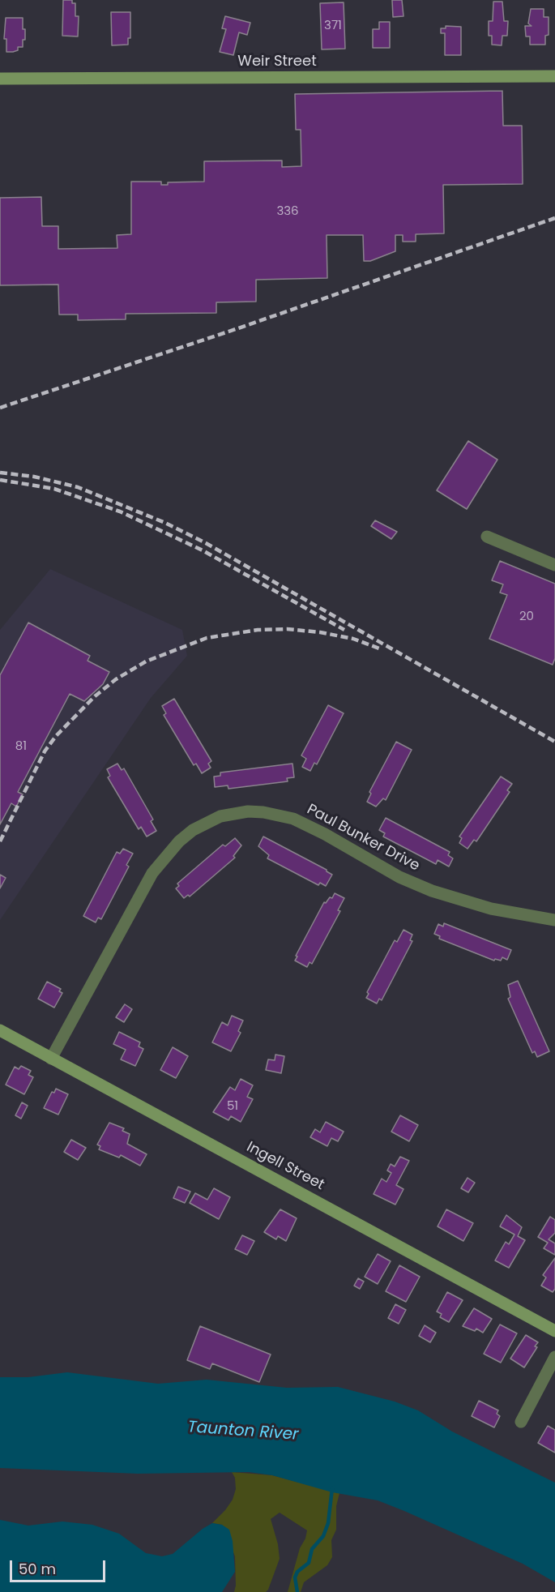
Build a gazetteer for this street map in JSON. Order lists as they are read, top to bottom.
{
  "streets": {
    "street": ["Weir Street", "Paul Bunker Drive", "Ingell Street"]
  },
  "crossings": [
    ["Paul Bunker Drive", "Ingell Street"]
  ],
  "water": ["Taunton River"],
  "house_numbers": [
    "371",
    "336",
    "20",
    "81",
    "51"
  ],
  "scale_bar": "50 m"
}
